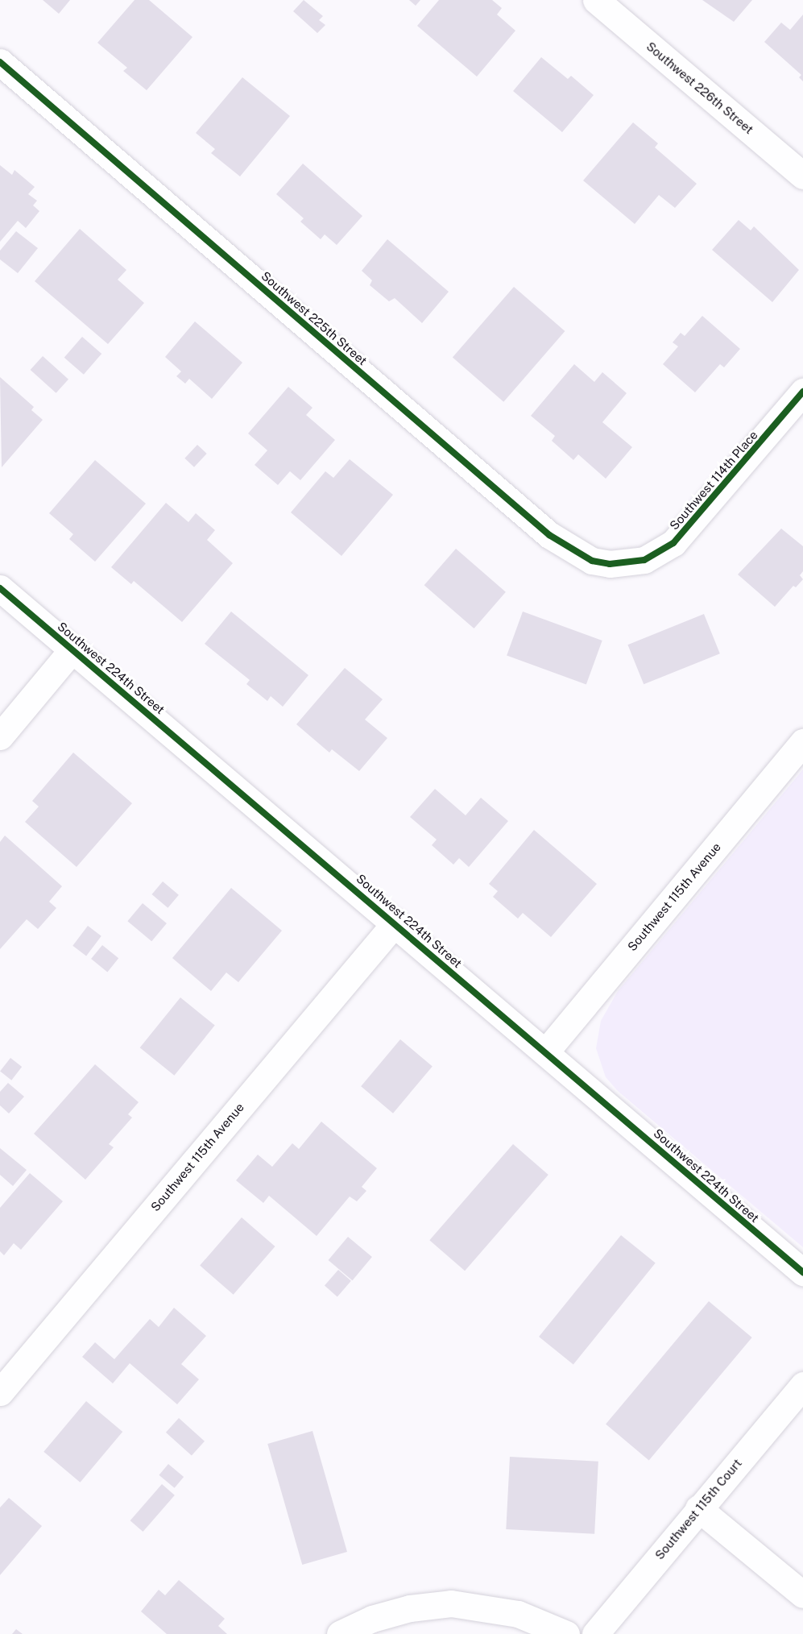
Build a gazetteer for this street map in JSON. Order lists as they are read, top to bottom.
{
  "streets": {
    "street": [
      "Southwest 226th Street",
      "Southwest 225th Street",
      "Southwest 114th Place",
      "Southwest 224th Street",
      "Southwest 115th Avenue",
      "Southwest 115th Court"
    ]
  },
  "crossings": [
    ["Southwest 225th Street", "Southwest 114th Place"],
    ["Southwest 224th Street", "Southwest 115th Avenue"]
  ]
}
